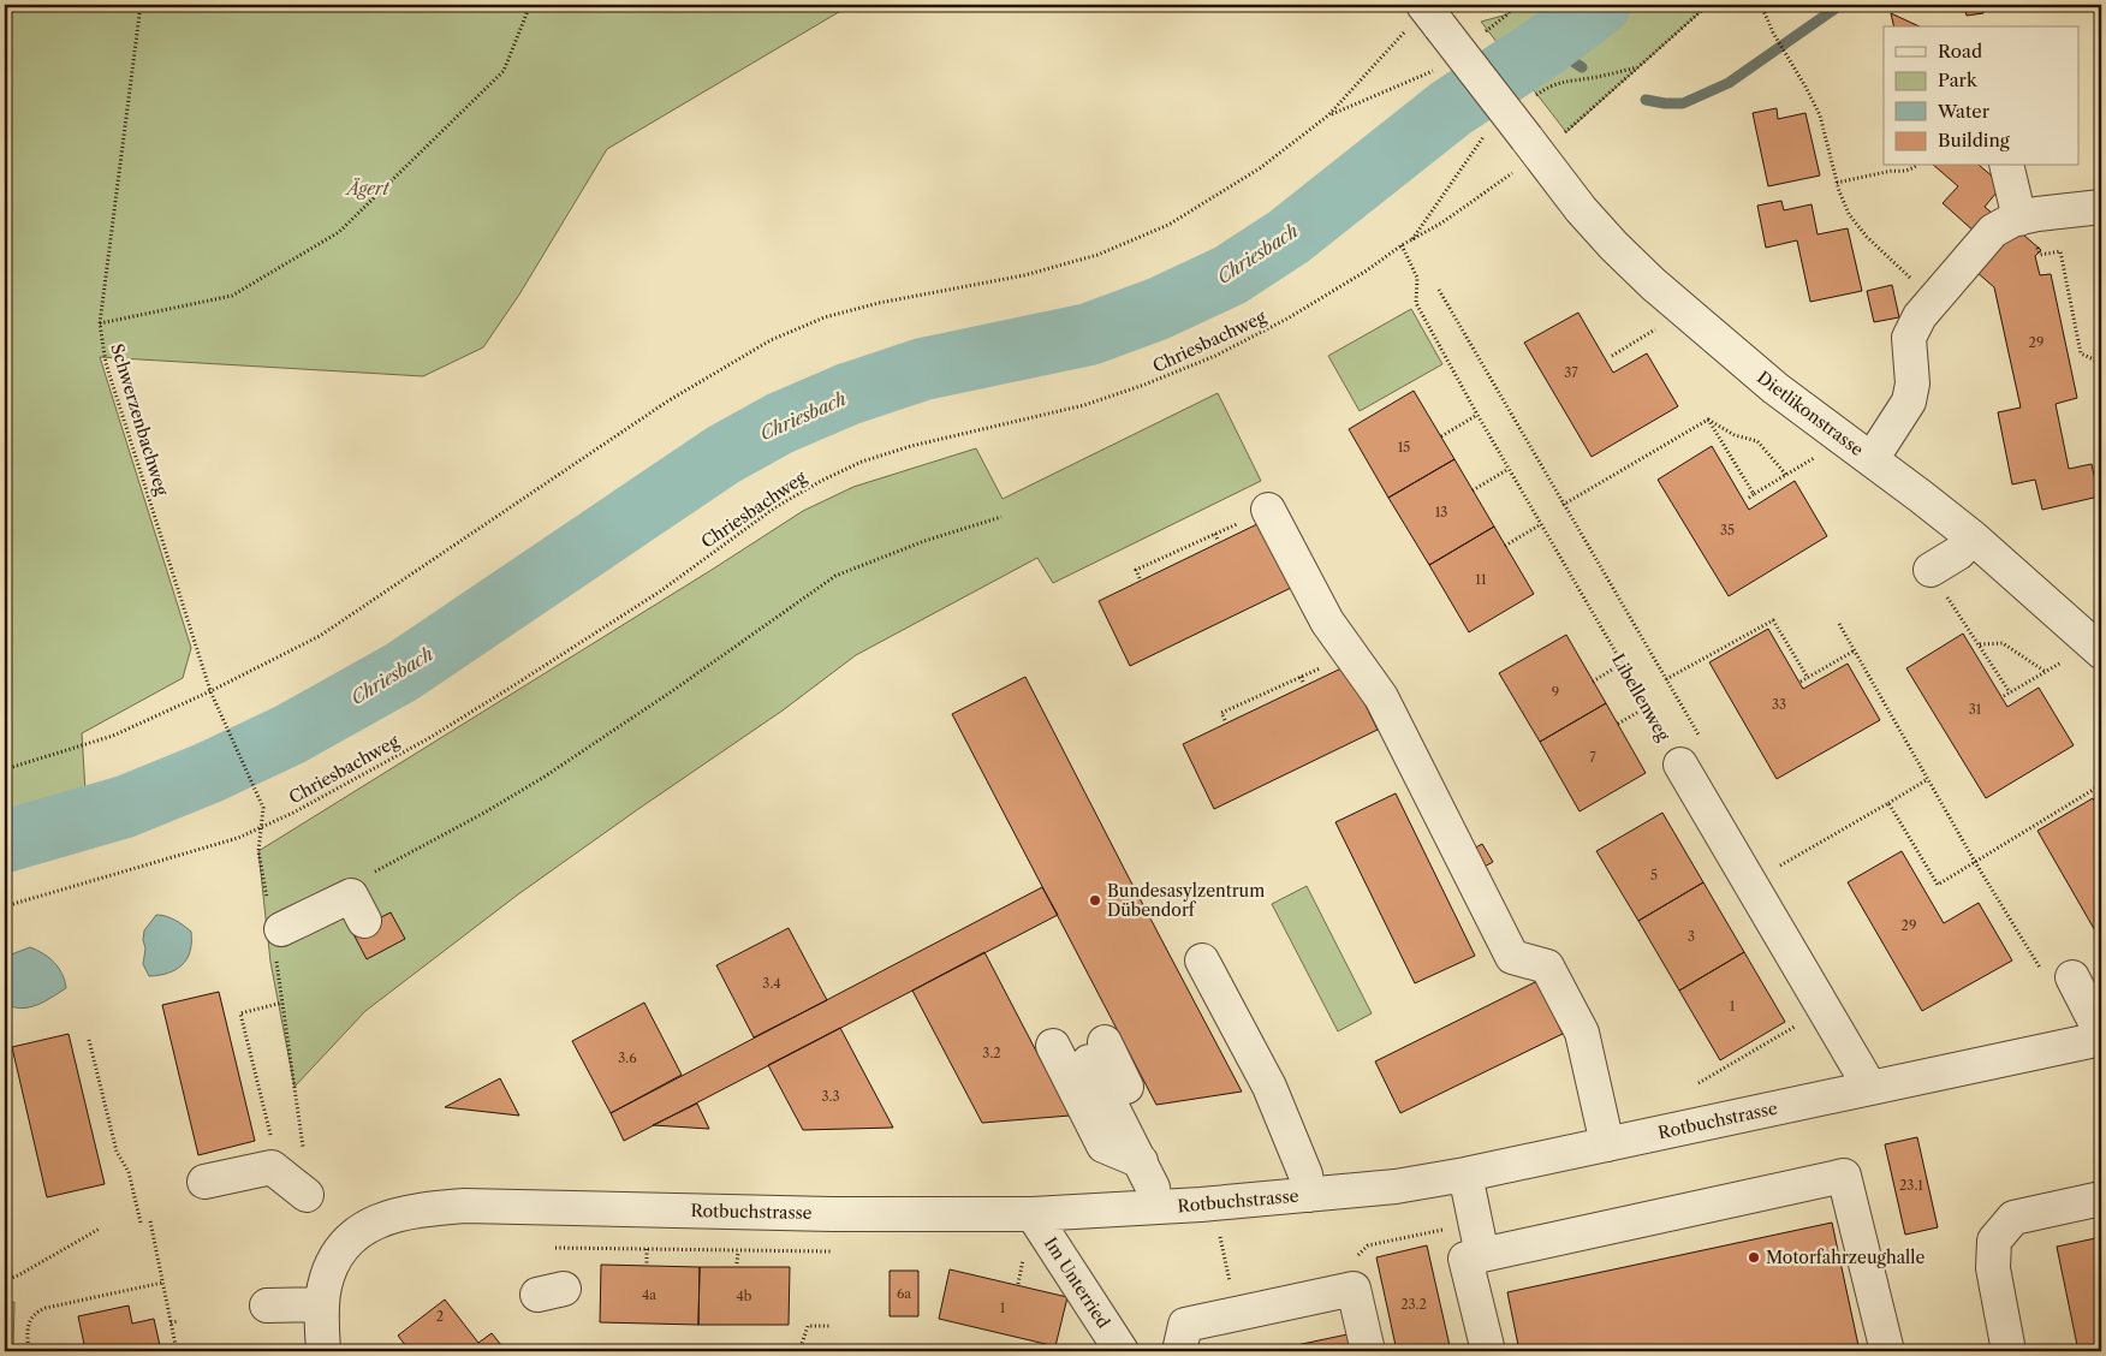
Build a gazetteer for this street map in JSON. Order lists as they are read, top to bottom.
{
  "streets": {
    "street": ["Dietlikonstrasse", "Rotbuchstrasse", "Im Unterried"],
    "path": ["Chriesbachweg", "Schwerzenbachweg", "Libellenweg"]
  },
  "crossings": [
    ["Chriesbachweg", "Dietlikonstrasse"],
    ["Chriesbachweg", "Schwerzenbachweg"],
    ["Chriesbachweg", "Libellenweg"],
    ["Rotbuchstrasse", "Im Unterried"]
  ],
  "water": ["Chriesbach"],
  "parks": ["Ägert"],
  "places": ["Bundesasylzentrum Dübendorf", "Motorfahrzeughalle"],
  "house_numbers": [
    "29",
    "37",
    "15",
    "13",
    "35",
    "11",
    "9",
    "33",
    "31",
    "7",
    "5",
    "29",
    "3",
    "3.4",
    "1",
    "3.2",
    "3.6",
    "3.3",
    "23.1",
    "6a",
    "4a",
    "4b",
    "23.2",
    "1",
    "2"
  ],
  "legend": [
    "Road",
    "Park",
    "Water",
    "Building"
  ]
}
